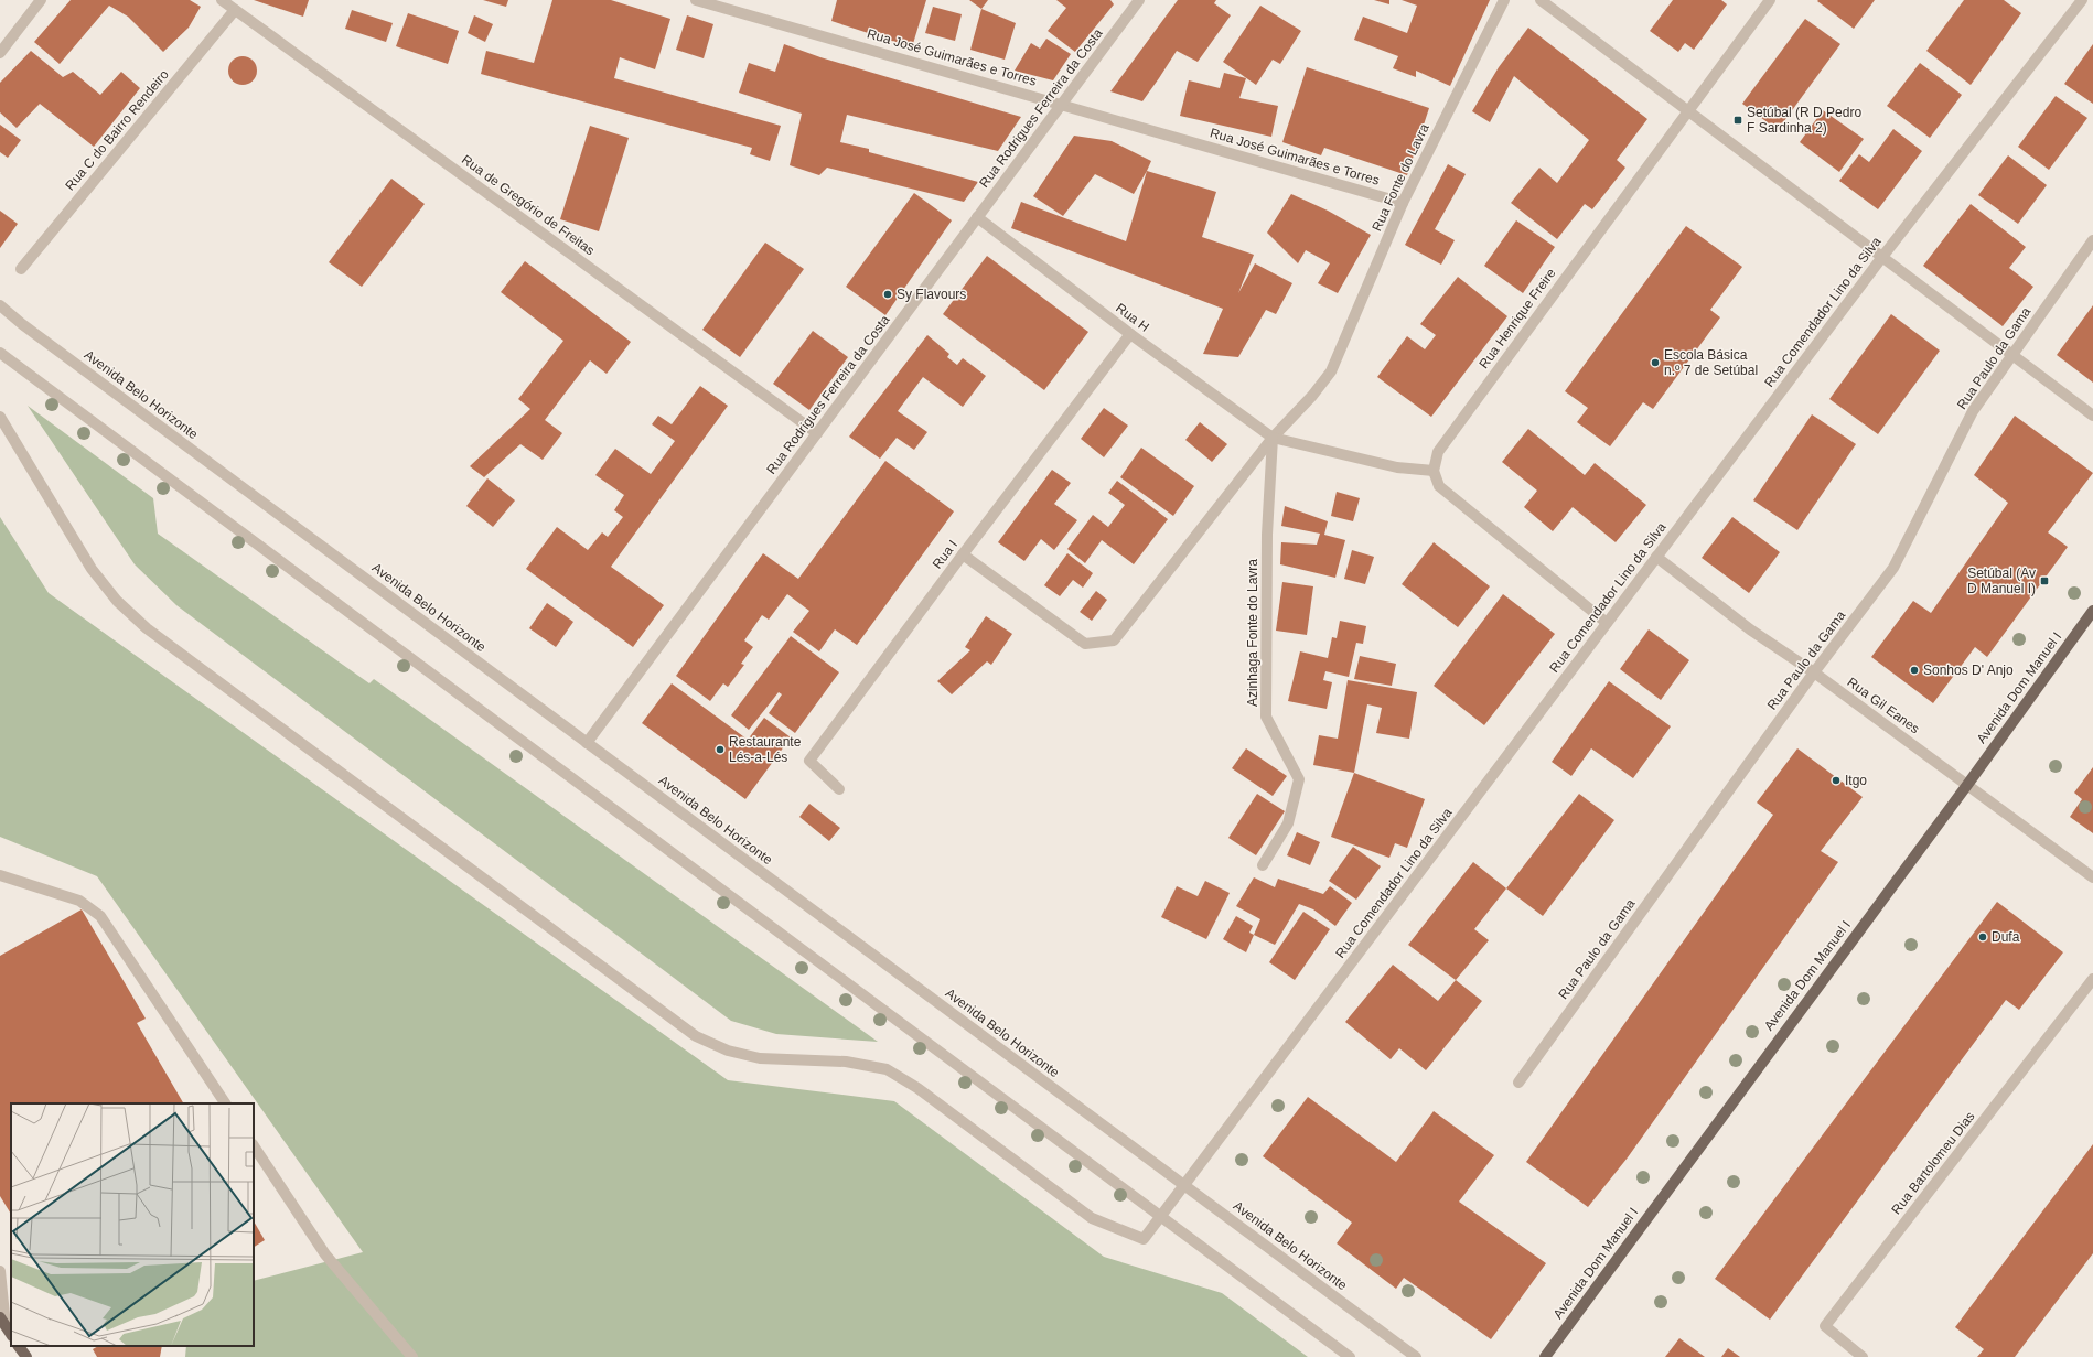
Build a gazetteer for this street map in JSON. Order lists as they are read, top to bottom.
{
  "streets": {
    "main road": ["Avenida Dom Manuel I"],
    "street": [
      "Rua José Guimarães e Torres",
      "Rua Rodrigues Ferreira da Costa",
      "Rua C do Bairro Rendeiro",
      "Rua Fonte do Lavra",
      "Rua de Gregório de Freitas",
      "Rua Comendador Lino da Silva",
      "Rua H",
      "Rua Henrique Freire",
      "Rua Paulo da Gama",
      "Avenida Belo Horizonte",
      "Rua I",
      "Azinhaga Fonte do Lavra",
      "Rua Gil Eanes",
      "Rua Bartolomeu Dias"
    ]
  },
  "crossings": [
    ["Rua José Guimarães e Torres", "Rua Rodrigues Ferreira da Costa"],
    ["Rua José Guimarães e Torres", "Rua Fonte do Lavra"],
    ["Rua Rodrigues Ferreira da Costa", "Rua de Gregório de Freitas"],
    ["Rua Rodrigues Ferreira da Costa", "Rua H"],
    ["Rua Rodrigues Ferreira da Costa", "Avenida Belo Horizonte"],
    ["Rua C do Bairro Rendeiro", "Rua de Gregório de Freitas"],
    ["Rua Fonte do Lavra", "Rua H"],
    ["Rua Fonte do Lavra", "Azinhaga Fonte do Lavra"],
    ["Rua Comendador Lino da Silva", "Avenida Belo Horizonte"],
    ["Rua Comendador Lino da Silva", "Rua Gil Eanes"],
    ["Rua H", "Rua Henrique Freire"],
    ["Rua H", "Rua I"],
    ["Rua H", "Azinhaga Fonte do Lavra"],
    ["Rua Paulo da Gama", "Rua Gil Eanes"],
    ["Avenida Dom Manuel I", "Rua Gil Eanes"]
  ],
  "places": {
    "transit": ["Setúbal (R D Pedro F Sardinha 2)", "Setúbal (Av D Manuel I)"],
    "other": [
      "Sy Flavours",
      "Escola Básica n.º 7 de Setúbal",
      "Sonhos D' Anjo",
      "Restaurante Lés-a-Lés",
      "Itgo",
      "Dufa"
    ]
  }
}
